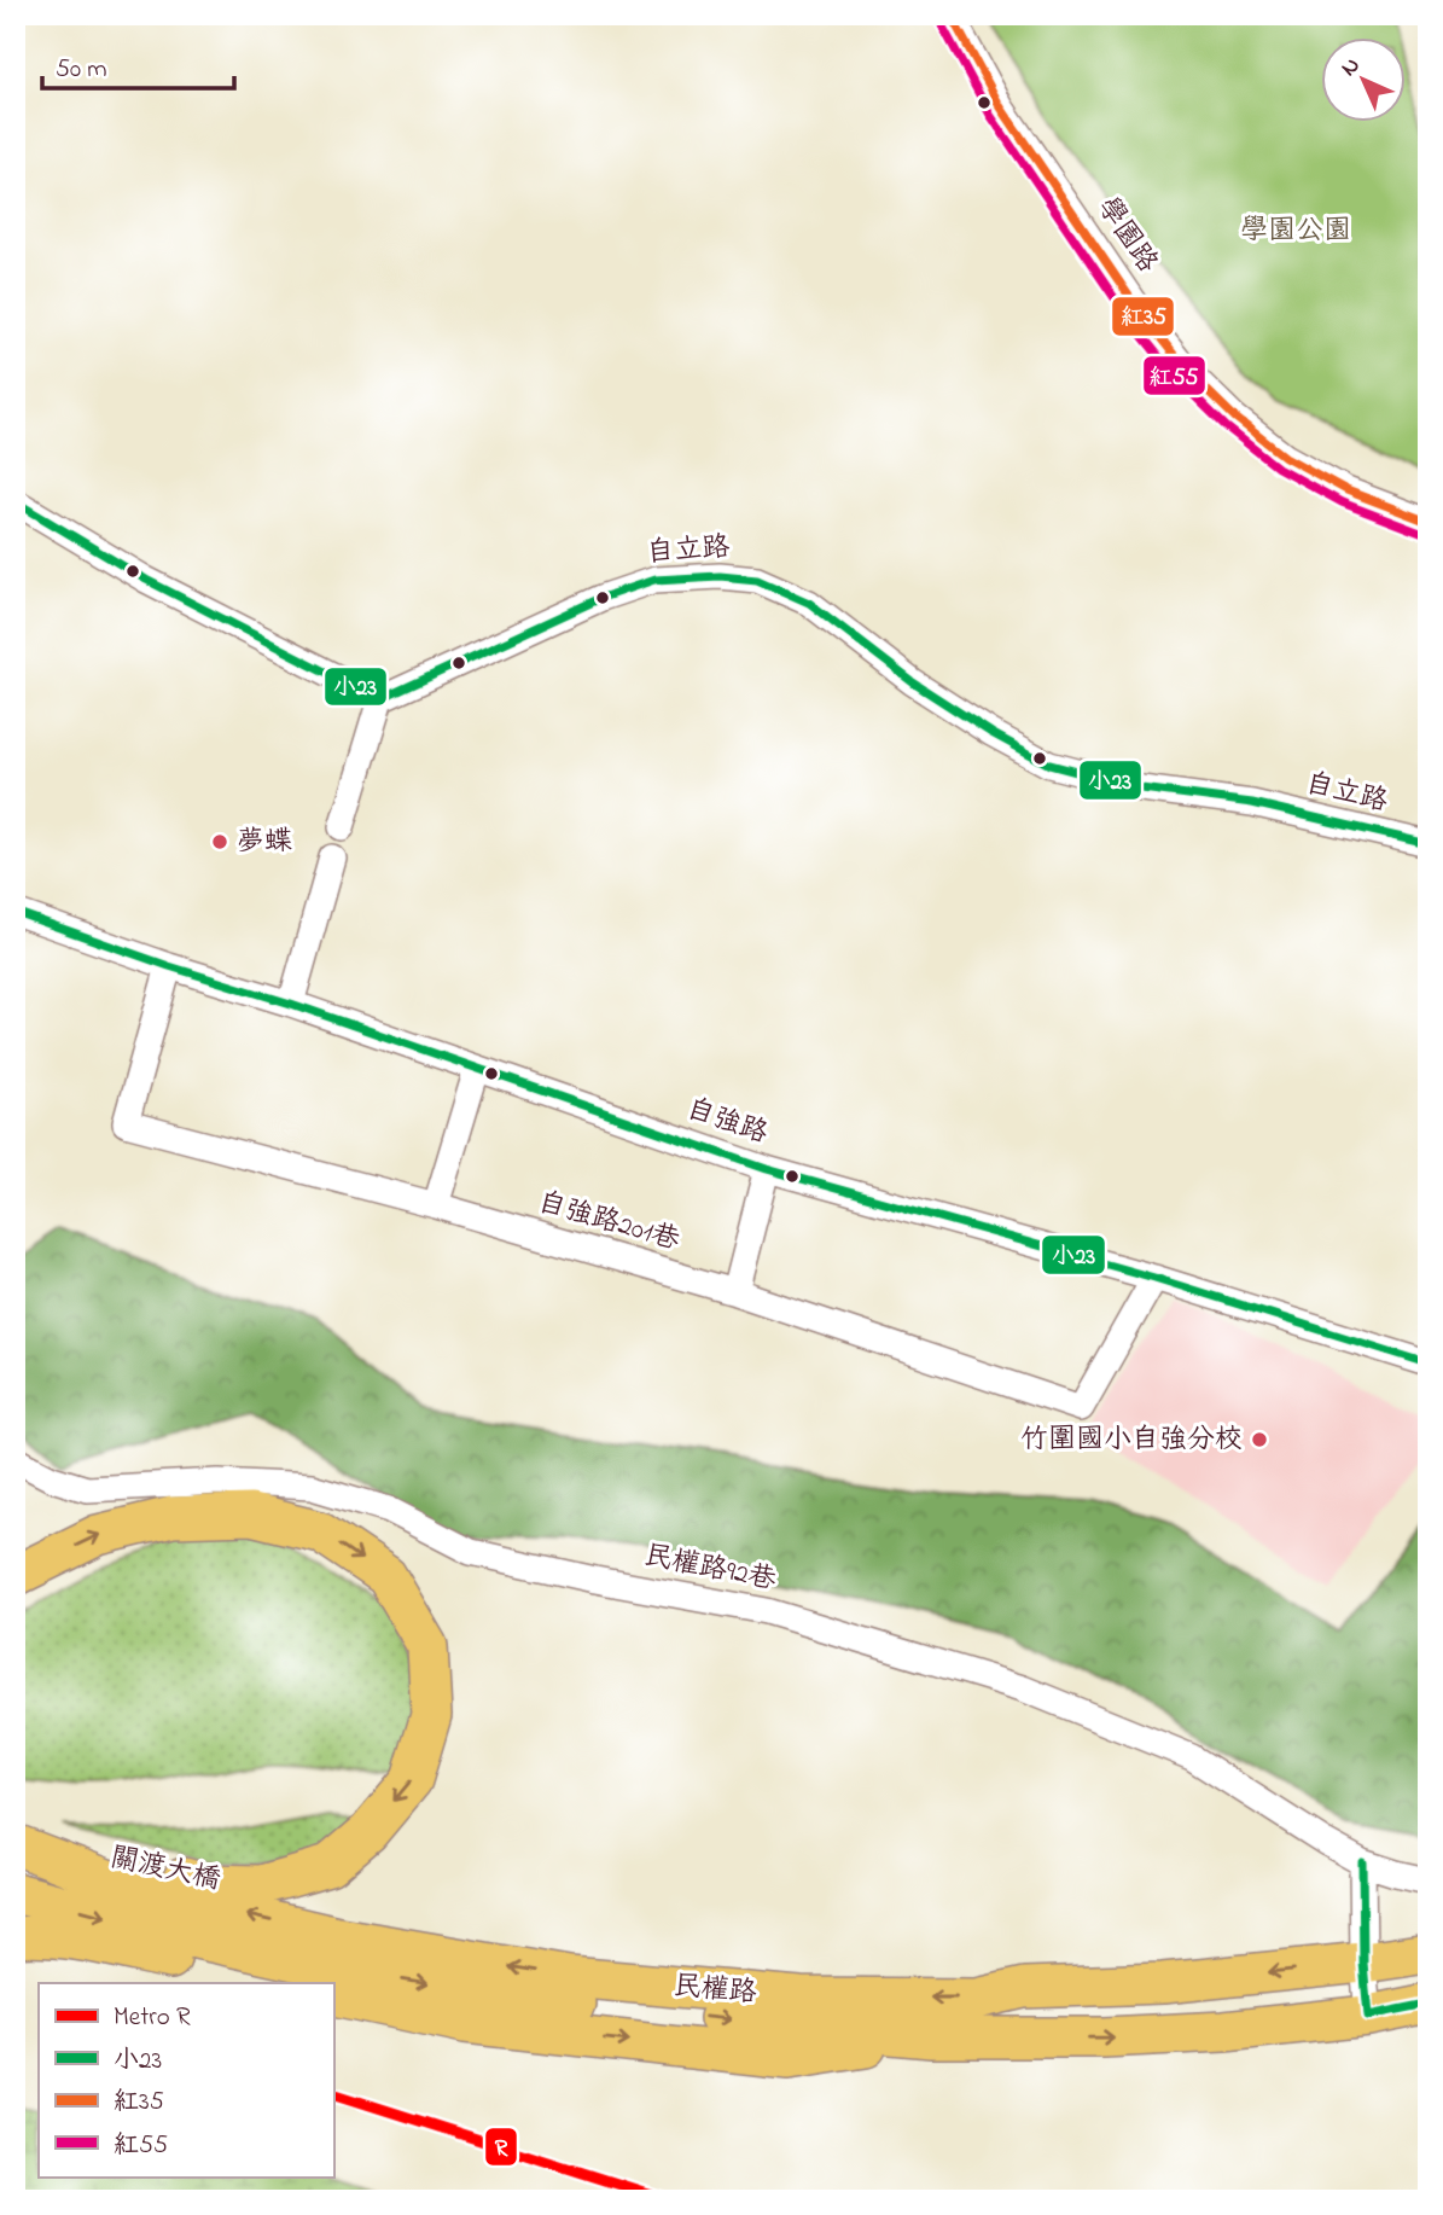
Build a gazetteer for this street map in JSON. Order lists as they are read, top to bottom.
{
  "streets": {
    "main road": ["關渡大橋", "民權路"],
    "street": [
      "學園路",
      "自立路",
      "自強路",
      "自強路201巷",
      "民權路92巷"
    ]
  },
  "crossings": [
    ["自強路", "自強路201巷"],
    ["關渡大橋", "民權路"]
  ],
  "parks": ["學園公園"],
  "places": ["夢蝶", "竹圍國小自強分校"],
  "lines": [
    "transit line 紅35",
    "transit line 紅55",
    "transit line 小23",
    "metro line R"
  ],
  "legend": [
    "Metro R",
    "小23",
    "紅35",
    "紅55"
  ],
  "scale_bar": "50 m",
  "north": "top left"
}
